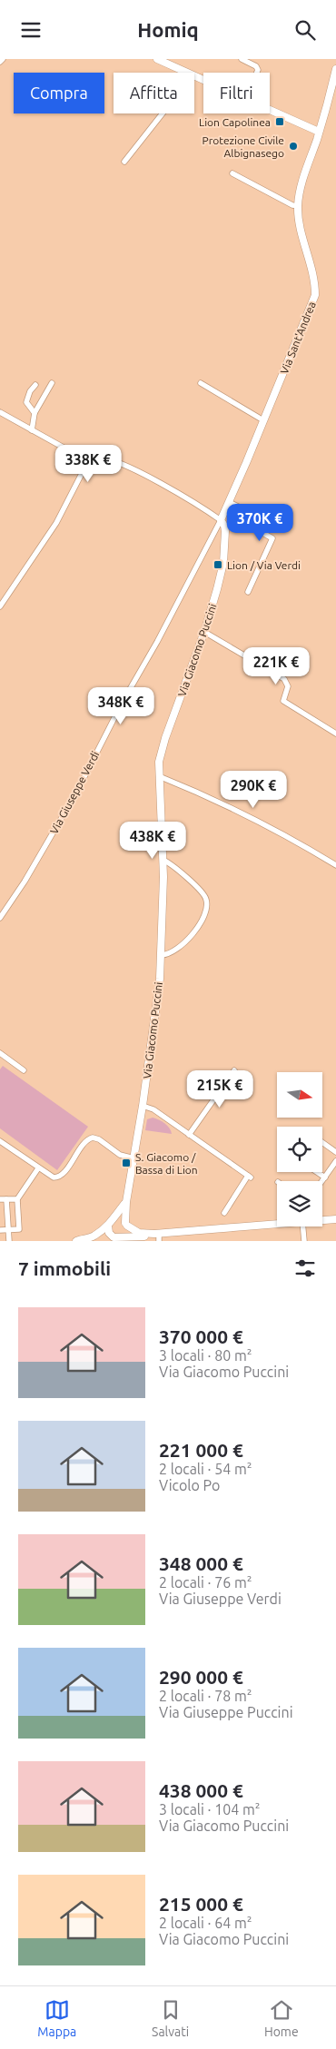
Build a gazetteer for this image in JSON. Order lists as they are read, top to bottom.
{
  "streets": {
    "street": ["Via Sant'Andrea", "Via Giacomo Puccini", "Via Giuseppe Verdi"]
  },
  "crossings": [
    ["Via Sant'Andrea", "Via Giacomo Puccini"],
    ["Via Sant'Andrea", "Via Giuseppe Verdi"],
    ["Via Giacomo Puccini", "Via Giuseppe Verdi"]
  ],
  "places": {
    "transit": ["Lion Capolinea", "Lion / Via Verdi", "S. Giacomo / Bassa di Lion"],
    "other": ["Protezione Civile Albignasego"]
  },
  "north": "right",
  "page": {
    "header": "Homiq",
    "chip": ["Compra", "Affitta", "Filtri"],
    "price": [
      "338K €",
      "370K €",
      "221K €",
      "348K €",
      "290K €",
      "438K €",
      "215K €"
    ],
    "heading": "7 immobili",
    "list": [
      {
        "name": "370 000 €",
        "note": "3 locali · 80 m² · Via Giacomo Puccini"
      },
      {
        "name": "221 000 €",
        "note": "2 locali · 54 m² · Vicolo Po"
      },
      {
        "name": "348 000 €",
        "note": "2 locali · 76 m² · Via Giuseppe Verdi"
      },
      {
        "name": "290 000 €",
        "note": "2 locali · 78 m² · Via Giuseppe Puccini"
      },
      {
        "name": "438 000 €",
        "note": "3 locali · 104 m² · Via Giacomo Puccini"
      },
      {
        "name": "215 000 €",
        "note": "2 locali · 64 m² · Via Giacomo Puccini"
      }
    ],
    "tabs": ["Mappa", "Salvati", "Home"]
  }
}
